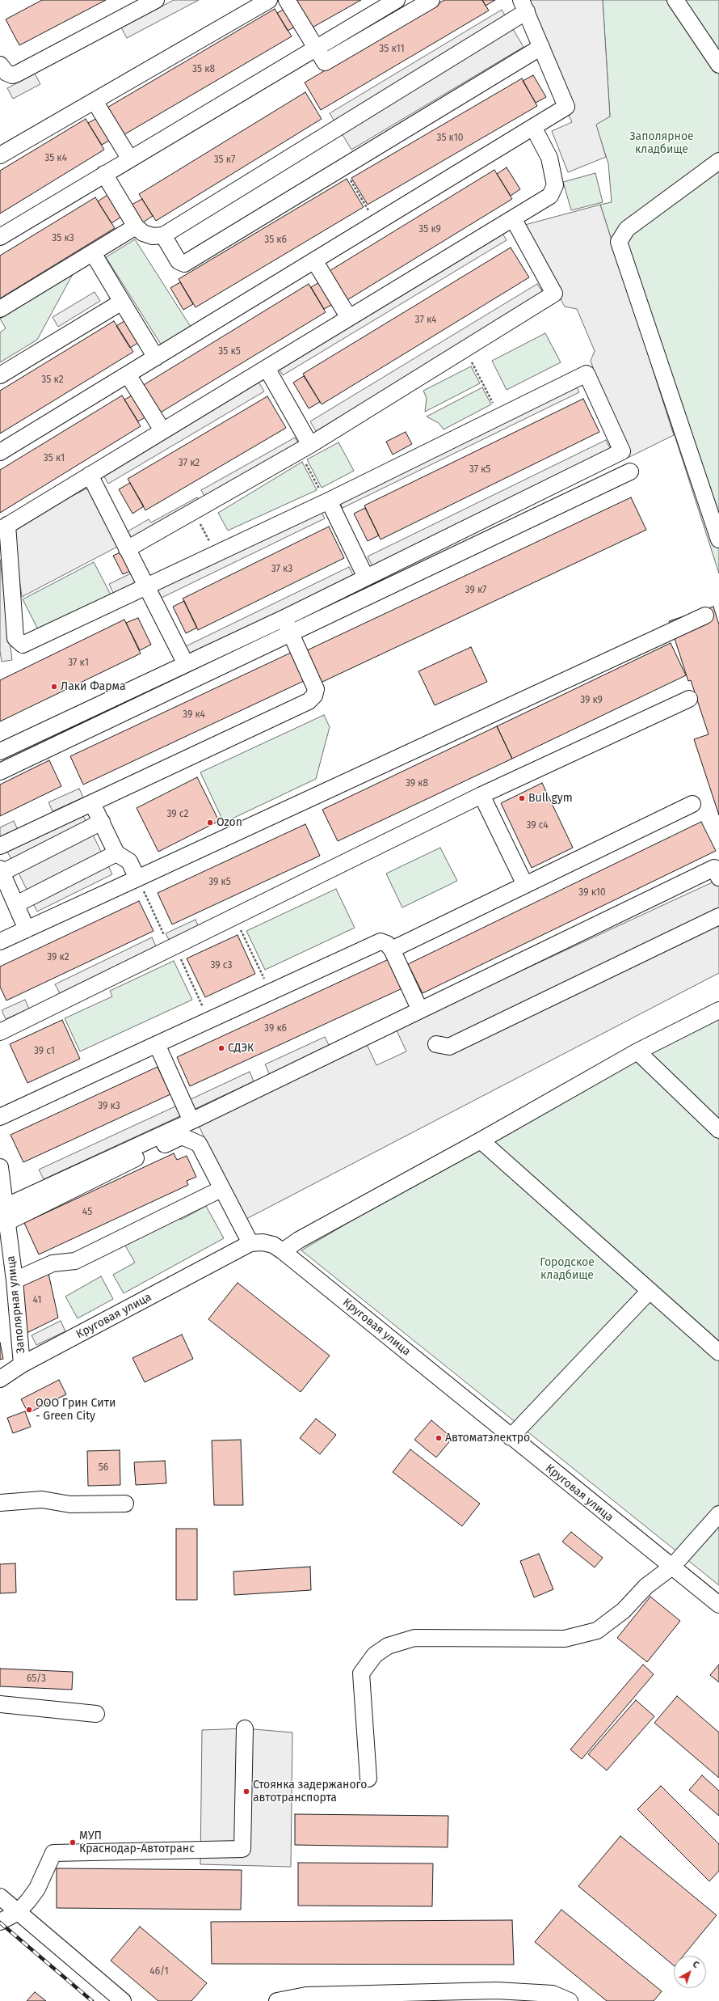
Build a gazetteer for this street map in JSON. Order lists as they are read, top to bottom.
{
  "streets": {
    "street": ["Заполярная улица", "Круговая улица"]
  },
  "crossings": [
    ["Заполярная улица", "Круговая улица"]
  ],
  "parks": ["Заполярное кладбище", "Городское кладбище"],
  "places": [
    "Лаки Фарма",
    "Bull gym",
    "Ozon",
    "СДЭК",
    "ООО Грин Сити - Green City",
    "Автоматэлектро",
    "Стоянка задержаного автотранспорта",
    "МУП Краснодар-Автотранс"
  ],
  "house_numbers": [
    "35 к11",
    "35 к8",
    "35 к10",
    "35 к4",
    "35 к7",
    "35 к9",
    "35 к3",
    "35 к6",
    "37 к4",
    "35 к5",
    "35 к2",
    "35 к1",
    "37 к2",
    "37 к5",
    "37 к3",
    "39 к7",
    "37 к1",
    "39 к9",
    "39 к4",
    "39 к8",
    "39 с2",
    "39 с4",
    "39 к5",
    "39 к10",
    "39 к2",
    "39 с3",
    "39 к6",
    "39 с1",
    "39 к3",
    "45",
    "41",
    "56",
    "65/3",
    "46/1"
  ],
  "north": "top right"
}
